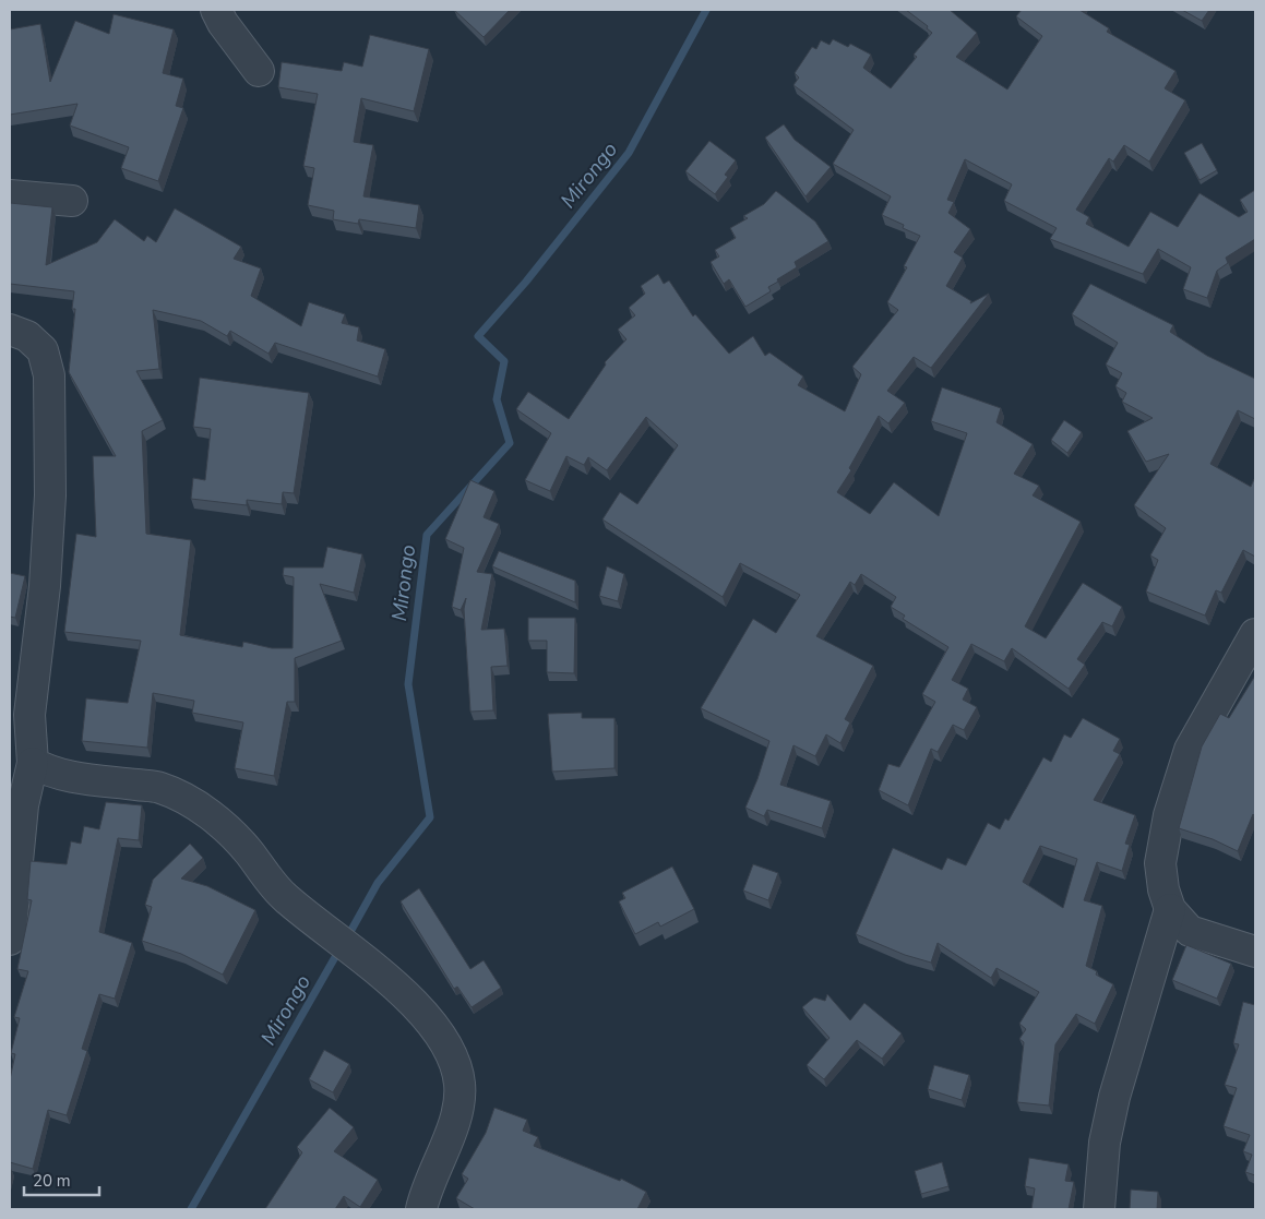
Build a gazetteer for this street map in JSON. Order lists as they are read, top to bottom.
{
  "water": ["Mirongo"],
  "scale_bar": "20 m"
}
